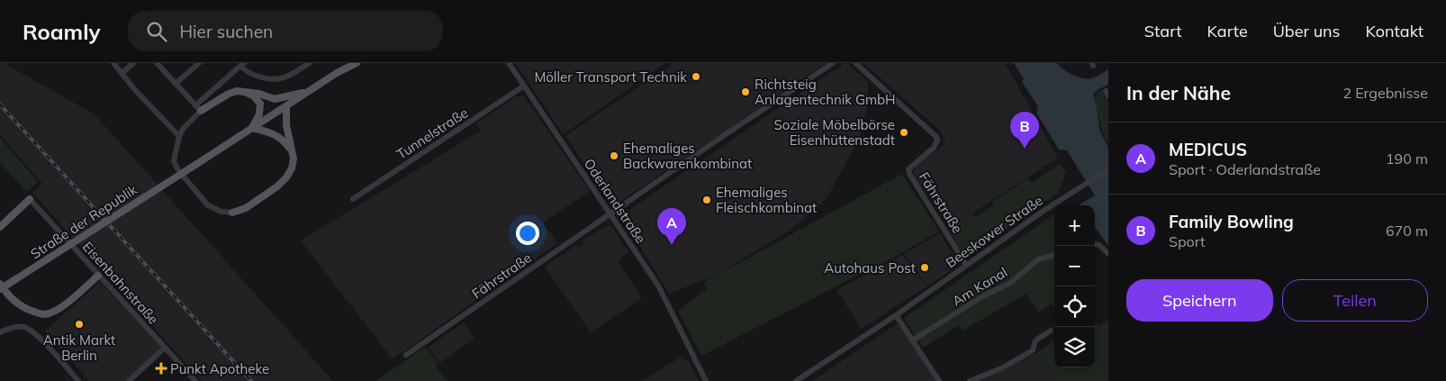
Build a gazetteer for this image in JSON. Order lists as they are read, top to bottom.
{
  "streets": {
    "main road": ["Straße der Republik"],
    "street": [
      "Tunnelstraße",
      "Oderlandstraße",
      "Fährstraße",
      "Beeskower Straße",
      "Eisenbahnstraße",
      "Am Kanal"
    ]
  },
  "crossings": [
    ["Tunnelstraße", "Oderlandstraße"],
    ["Oderlandstraße", "Fährstraße"],
    ["Fährstraße", "Beeskower Straße"]
  ],
  "places": {
    "other": [
      "Möller Transport Technik",
      "Richtsteig Anlagentechnik GmbH",
      "Soziale Möbelbörse Eisenhüttenstadt",
      "Ehemaliges Backwarenkombinat",
      "Ehemaliges Fleischkombinat",
      "Autohaus Post",
      "Antik Markt Berlin"
    ],
    "health": ["Punkt Apotheke"]
  },
  "page": {
    "header": "Roamly",
    "search": "Hier suchen",
    "nav": [
      "Start",
      "Karte",
      "Über uns",
      "Kontakt"
    ],
    "heading": ["In der Nähe", "2 Ergebnisse"],
    "pins": ["B", "A"],
    "list": [
      {
        "mark": "A",
        "name": "MEDICUS",
        "note": "Sport · Oderlandstraße",
        "value": "190 m"
      },
      {
        "mark": "B",
        "name": "Family Bowling",
        "note": "Sport",
        "value": "670 m"
      }
    ],
    "map_buttons": ["+", "−"],
    "buttons": ["Speichern", "Teilen"]
  }
}
